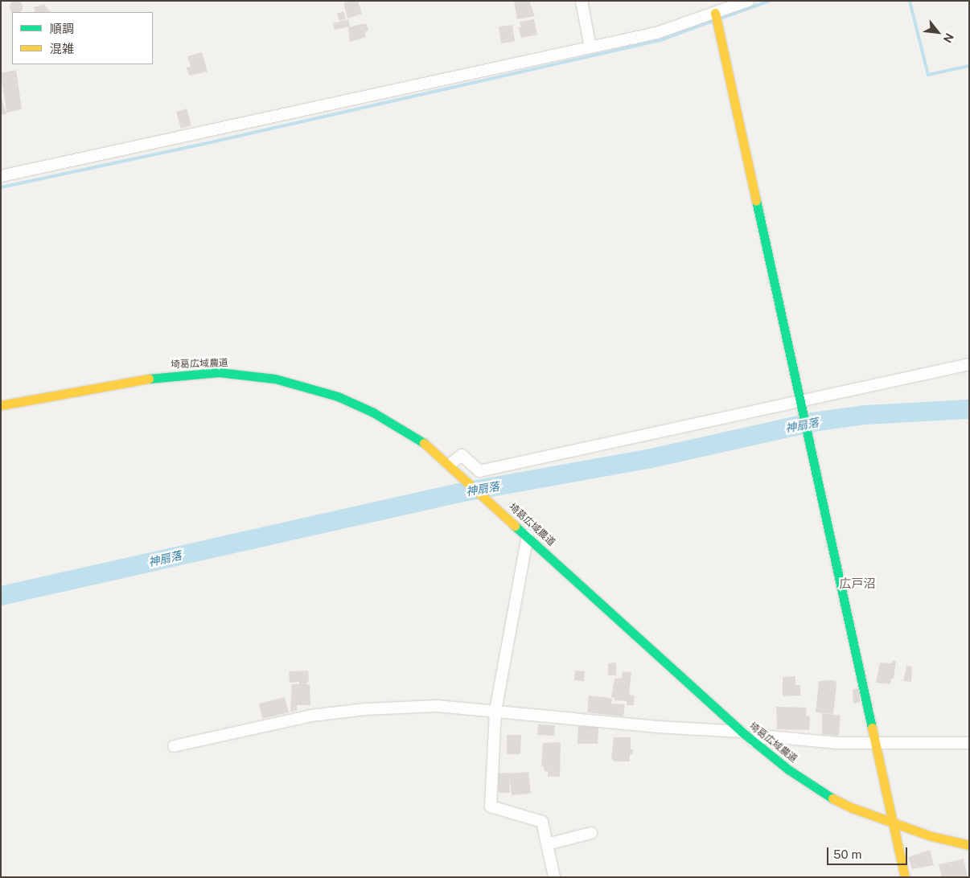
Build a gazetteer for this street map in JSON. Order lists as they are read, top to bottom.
{
  "streets": {
    "street": ["埼葛広域農道"]
  },
  "districts": ["広戸沼"],
  "water": ["神扇落"],
  "legend": ["順調", "混雑"],
  "scale_bar": "50 m",
  "north": "bottom right"
}
